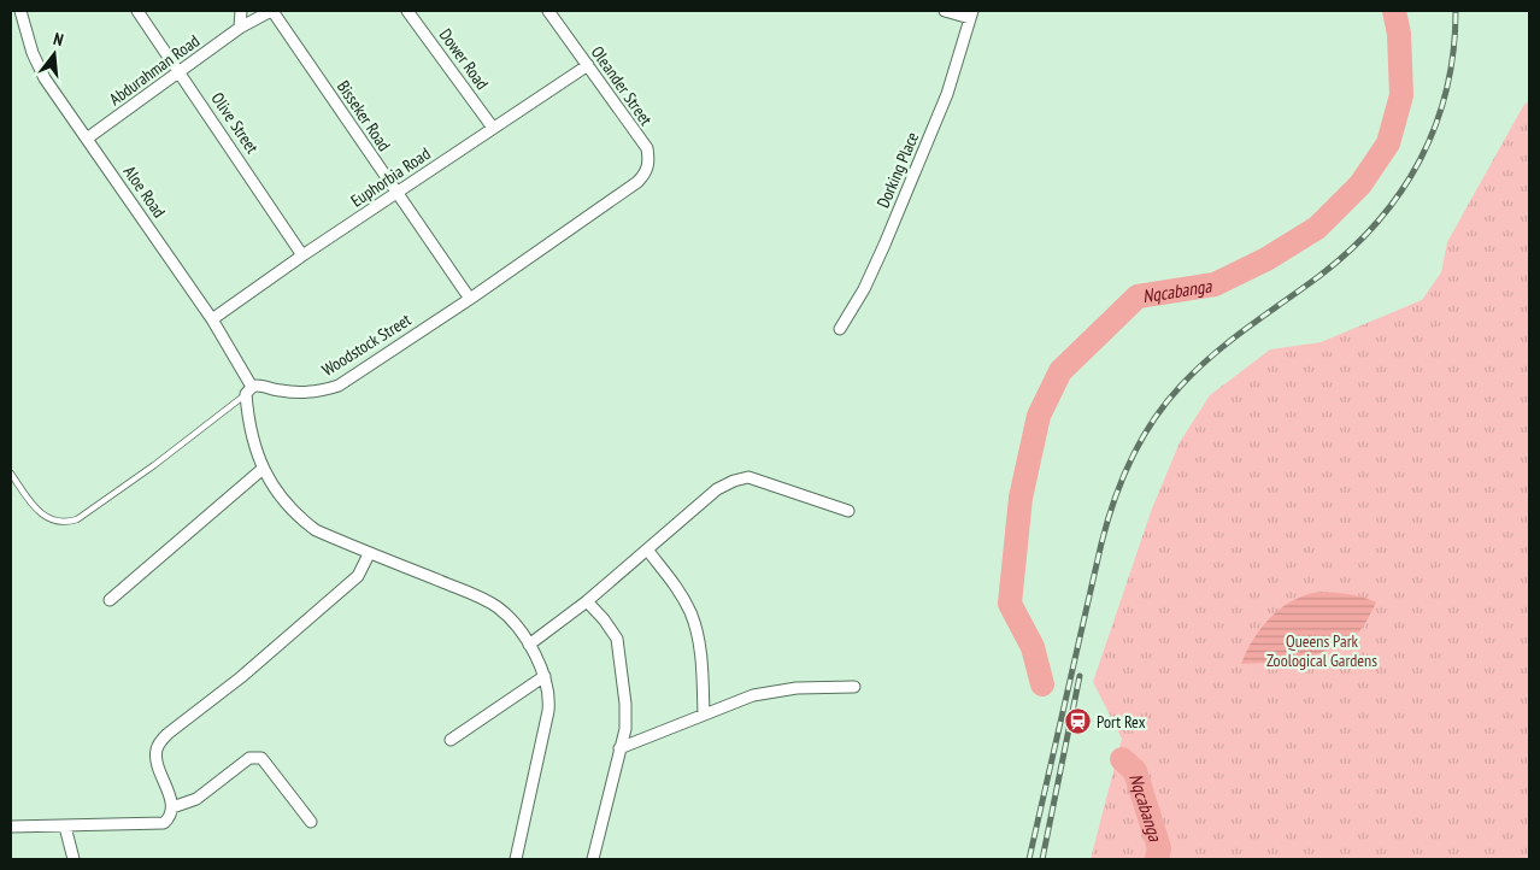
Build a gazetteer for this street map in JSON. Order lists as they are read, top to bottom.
{
  "streets": {
    "street": [
      "Dower Road",
      "Abdurahman Road",
      "Oleander Street",
      "Bisseker Road",
      "Olive Street",
      "Dorking Place",
      "Euphorbia Road",
      "Aloe Road",
      "Woodstock Street"
    ]
  },
  "crossings": [
    ["Dower Road", "Euphorbia Road"],
    ["Abdurahman Road", "Bisseker Road"],
    ["Abdurahman Road", "Olive Street"],
    ["Abdurahman Road", "Aloe Road"],
    ["Oleander Street", "Euphorbia Road"],
    ["Oleander Street", "Woodstock Street"],
    ["Bisseker Road", "Euphorbia Road"],
    ["Bisseker Road", "Woodstock Street"],
    ["Olive Street", "Euphorbia Road"],
    ["Euphorbia Road", "Aloe Road"],
    ["Aloe Road", "Woodstock Street"]
  ],
  "water": ["Nqcabanga"],
  "parks": ["Queens Park Zoological Gardens"],
  "places": {
    "station": ["Port Rex"]
  },
  "north": "top"
}
